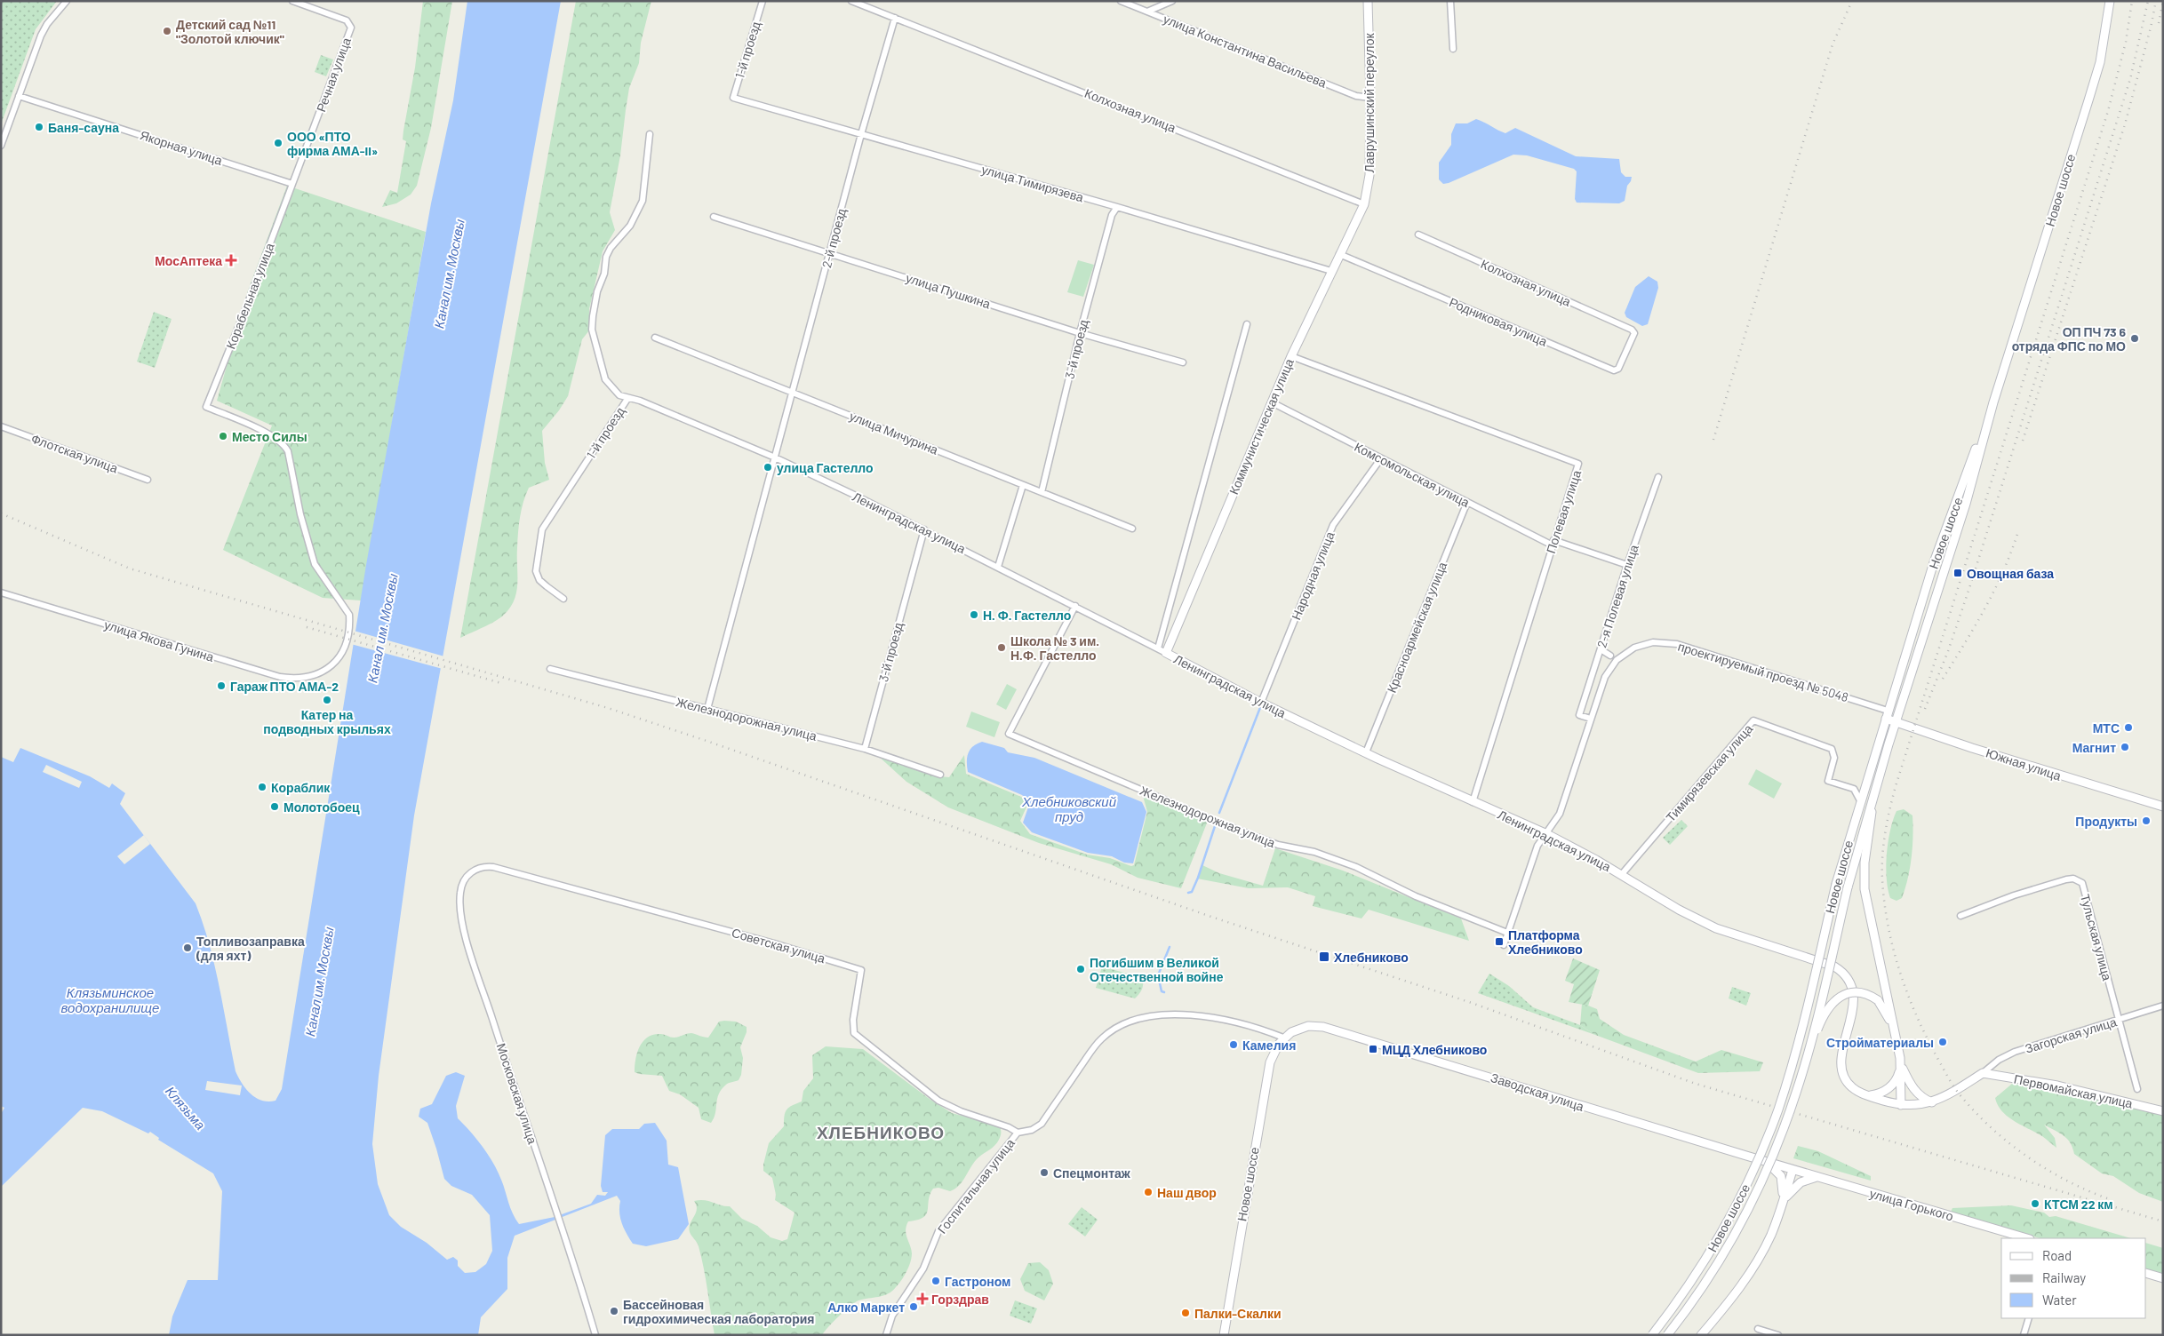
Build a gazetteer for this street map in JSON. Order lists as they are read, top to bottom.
{
  "streets": {
    "street": [
      "1-й проезд",
      "улица Константина Васильева",
      "Речная улица",
      "Лаврушинский переулок",
      "Колхозная улица",
      "Якорная улица",
      "улица Тимирязева",
      "Новое шоссе",
      "2-й проезд",
      "улица Пушкина",
      "Корабельная улица",
      "Родниковая улица",
      "3-й проезд",
      "Коммунистическая улица",
      "улица Мичурина",
      "Флотская улица",
      "Комсомольская улица",
      "Полевая улица",
      "Ленинградская улица",
      "Народная улица",
      "2-я Полевая улица",
      "Красноармейская улица",
      "улица Якова Гунина",
      "проектируемый проезд № 5048",
      "Железнодорожная улица",
      "Южная улица",
      "Тимирязевская улица",
      "Тульская улица",
      "Советская улица",
      "Загорская улица",
      "Первомайская улица",
      "Заводская улица",
      "Московская улица",
      "Госпитальная улица",
      "улица Горького"
    ]
  },
  "crossings": [
    ["1-й проезд", "улица Тимирязева"],
    ["1-й проезд", "Ленинградская улица"],
    ["улица Константина Васильева", "Лаврушинский переулок"],
    ["Речная улица", "Якорная улица"],
    ["Речная улица", "Корабельная улица"],
    ["Лаврушинский переулок", "Колхозная улица"],
    ["Лаврушинский переулок", "Коммунистическая улица"],
    ["Колхозная улица", "2-й проезд"],
    ["Колхозная улица", "Родниковая улица"],
    ["Колхозная улица", "Коммунистическая улица"],
    ["Якорная улица", "Корабельная улица"],
    ["улица Тимирязева", "2-й проезд"],
    ["улица Тимирязева", "3-й проезд"],
    ["улица Тимирязева", "Коммунистическая улица"],
    ["Новое шоссе", "проектируемый проезд № 5048"],
    ["Новое шоссе", "Южная улица"],
    ["Новое шоссе", "Заводская улица"],
    ["Новое шоссе", "Госпитальная улица"],
    ["2-й проезд", "улица Пушкина"],
    ["2-й проезд", "улица Мичурина"],
    ["2-й проезд", "Ленинградская улица"],
    ["улица Пушкина", "3-й проезд"],
    ["Корабельная улица", "улица Якова Гунина"],
    ["Родниковая улица", "Коммунистическая улица"],
    ["3-й проезд", "улица Мичурина"],
    ["3-й проезд", "Ленинградская улица"],
    ["3-й проезд", "Железнодорожная улица"],
    ["Коммунистическая улица", "Комсомольская улица"],
    ["Коммунистическая улица", "Полевая улица"],
    ["Коммунистическая улица", "Ленинградская улица"],
    ["Комсомольская улица", "Полевая улица"],
    ["Комсомольская улица", "Народная улица"],
    ["Комсомольская улица", "2-я Полевая улица"],
    ["Комсомольская улица", "Красноармейская улица"],
    ["Полевая улица", "Ленинградская улица"],
    ["Ленинградская улица", "Народная улица"],
    ["Ленинградская улица", "Красноармейская улица"],
    ["Ленинградская улица", "проектируемый проезд № 5048"],
    ["Ленинградская улица", "Железнодорожная улица"],
    ["Ленинградская улица", "Тимирязевская улица"],
    ["2-я Полевая улица", "проектируемый проезд № 5048"],
    ["проектируемый проезд № 5048", "Южная улица"],
    ["Тульская улица", "Загорская улица"],
    ["Советская улица", "Московская улица"],
    ["Советская улица", "Госпитальная улица"],
    ["Загорская улица", "Первомайская улица"],
    ["Заводская улица", "Госпитальная улица"],
    ["Заводская улица", "улица Горького"]
  ],
  "districts": ["ХЛЕБНИКОВО"],
  "water": [
    "Канал им. Москвы",
    "Хлебниковский пруд",
    "Клязьминское водохранилище",
    "Клязьма"
  ],
  "places": {
    "other": [
      "Детский сад №11 \"Золотой ключик\"",
      "Баня-сауна",
      "ООО «ПТО фирма АМА-II»",
      "ОП ПЧ 73 6 отряда ФПС по МО",
      "Место Силы",
      "улица Гастелло",
      "Н. Ф. Гастелло",
      "Школа № 3 им. Н.Ф. Гастелло",
      "Гараж ПТО АМА-2",
      "Катер на подводных крыльях",
      "МТС",
      "Магнит",
      "Кораблик",
      "Молотобоец",
      "Продукты",
      "Топливозаправка (для яхт)",
      "Погибшим в Великой Отечественной войне",
      "Стройматериалы",
      "Камелия",
      "Спецмонтаж",
      "Наш двор",
      "КТСМ 22 км",
      "Гастроном",
      "Алко Маркет",
      "Бассейновая гидрохимическая лаборатория",
      "Палки-Скалки"
    ],
    "health": ["МосАптека", "Горздрав"],
    "transit": [
      "Овощная база",
      "Платформа Хлебниково",
      "Хлебниково",
      "МЦД Хлебниково"
    ]
  },
  "legend": ["Road", "Railway", "Water"]
}
